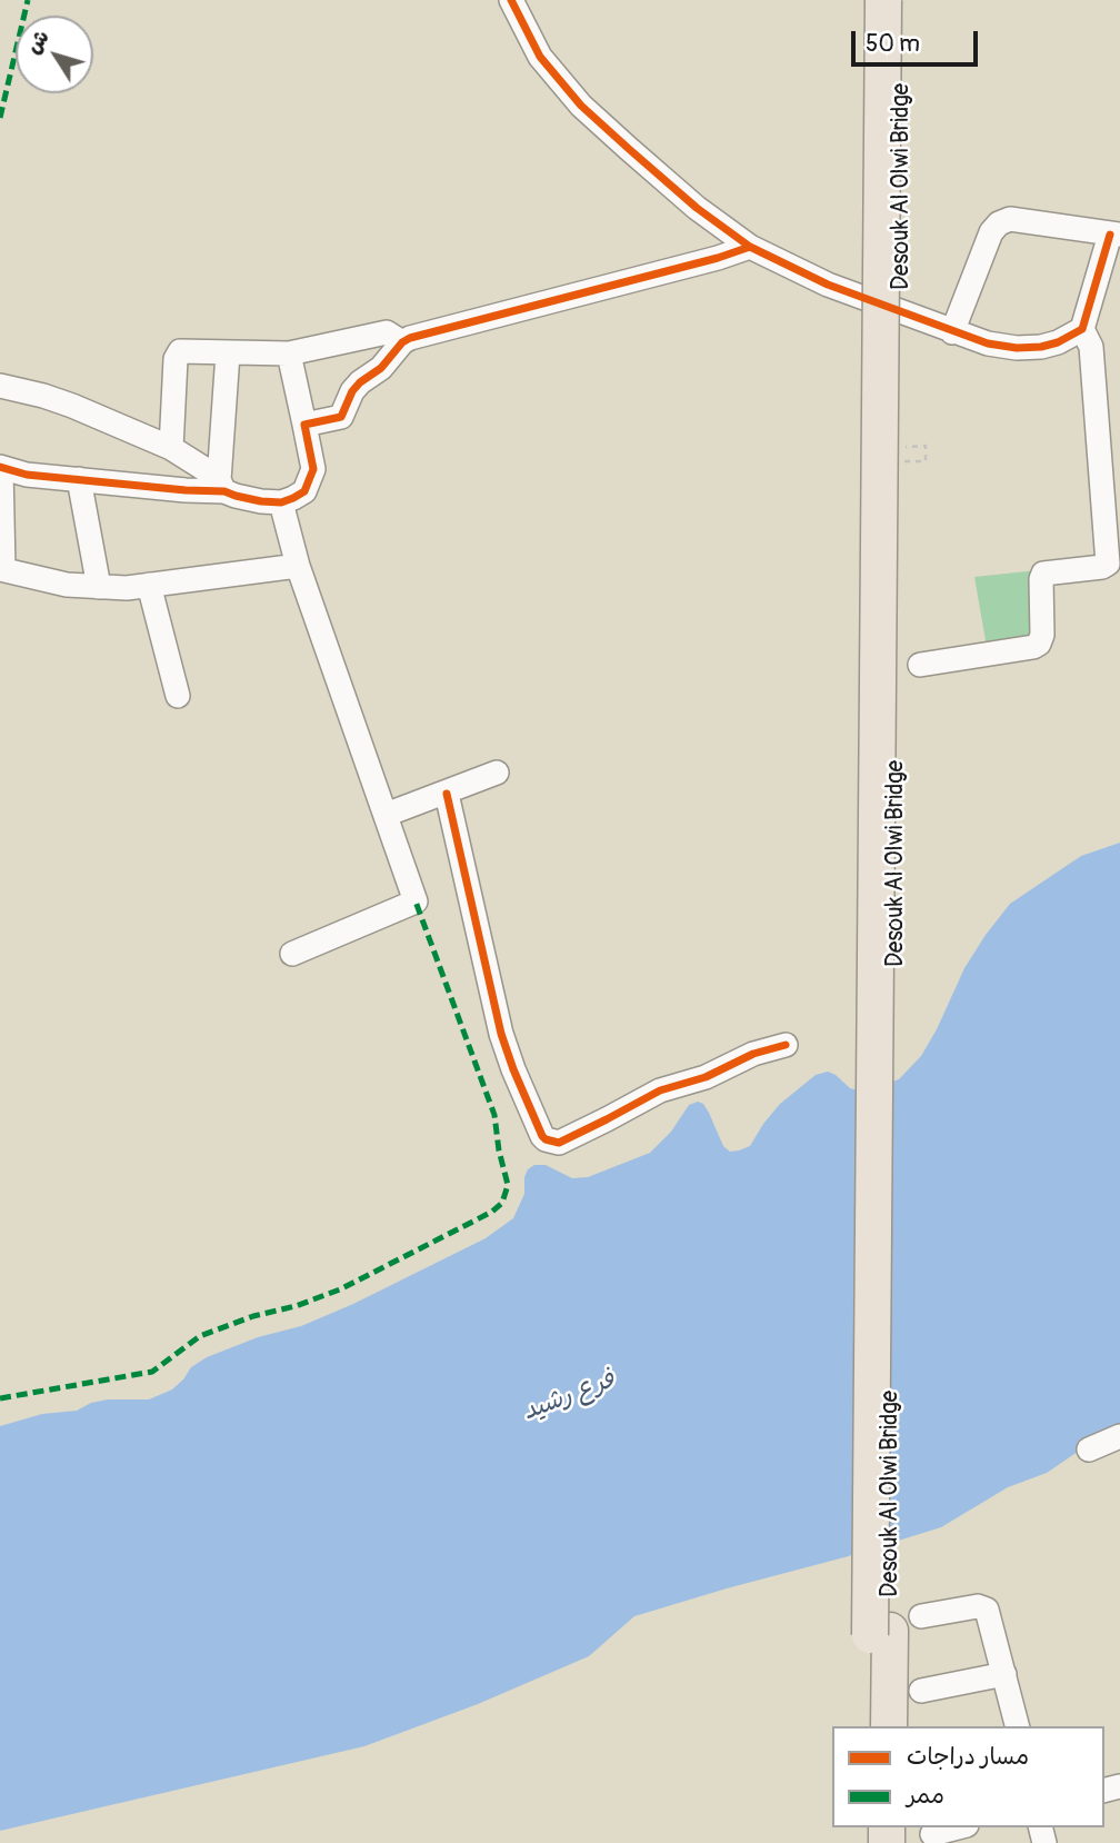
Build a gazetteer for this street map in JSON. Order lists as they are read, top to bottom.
{
  "streets": {
    "highway": ["Desouk Al Olwi Bridge"]
  },
  "water": ["فرع رشيد"],
  "legend": ["مسار دراجات", "ممر"],
  "scale_bar": "50 m",
  "north": "top left"
}
